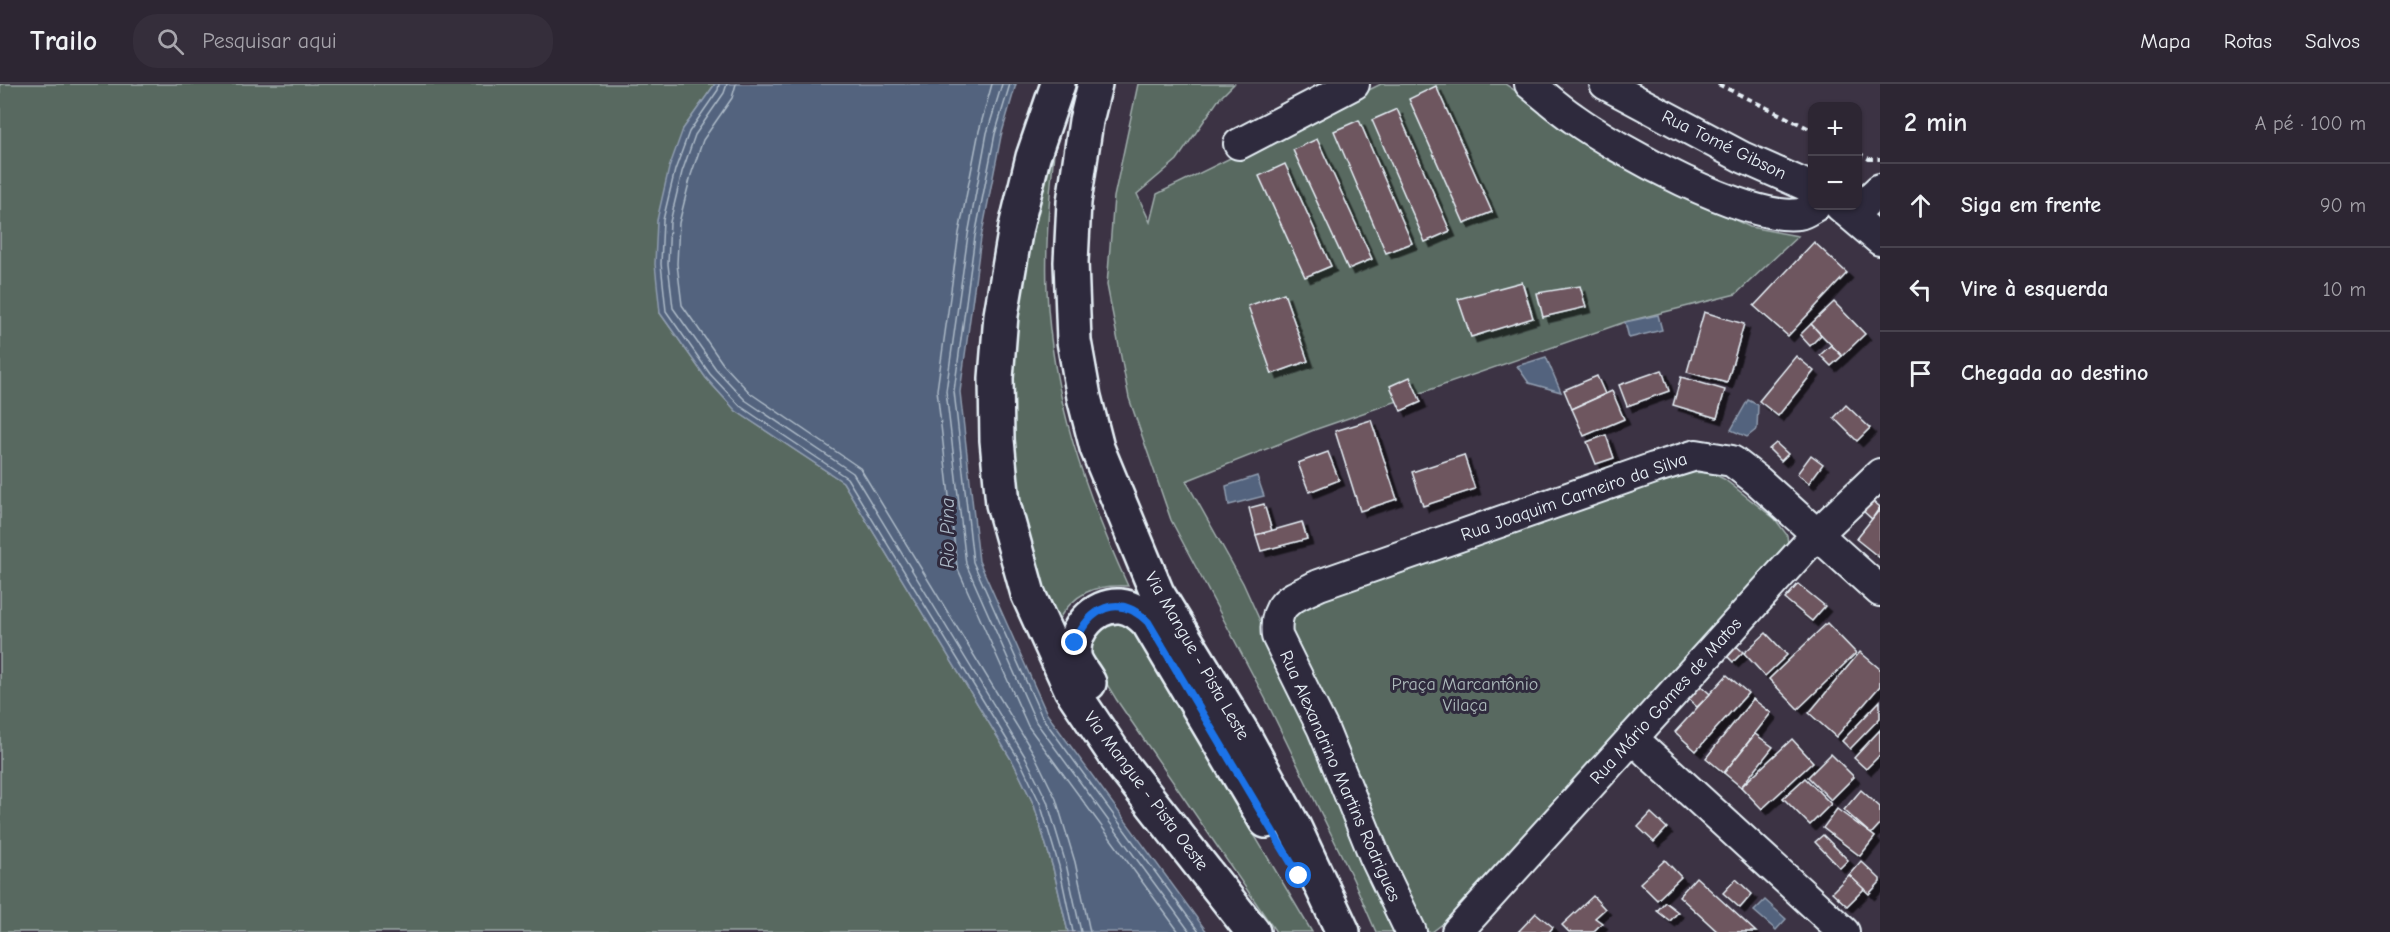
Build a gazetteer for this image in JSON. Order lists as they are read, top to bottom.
{
  "streets": {
    "main road": ["Via Mangue - Pista Leste", "Via Mangue - Pista Oeste"],
    "street": [
      "Rua Tomé Gibson",
      "Rua Joaquim Carneiro da Silva",
      "Rua Mário Gomes de Matos",
      "Rua Alexandrino Martins Rodrigues"
    ]
  },
  "crossings": [
    ["Rua Joaquim Carneiro da Silva", "Rua Mário Gomes de Matos"],
    ["Rua Joaquim Carneiro da Silva", "Rua Alexandrino Martins Rodrigues"]
  ],
  "water": ["Rio Pina"],
  "parks": ["Praça Marcantônio Vilaça"],
  "page": {
    "header": "Trailo",
    "search": "Pesquisar aqui",
    "nav": ["Mapa", "Rotas", "Salvos"],
    "heading": ["2 min", "A pé · 100 m"],
    "map_buttons": ["+", "−"],
    "list": [
      ["Siga em frente", "90 m"],
      ["Vire à esquerda", "10 m"],
      "Chegada ao destino"
    ]
  }
}
